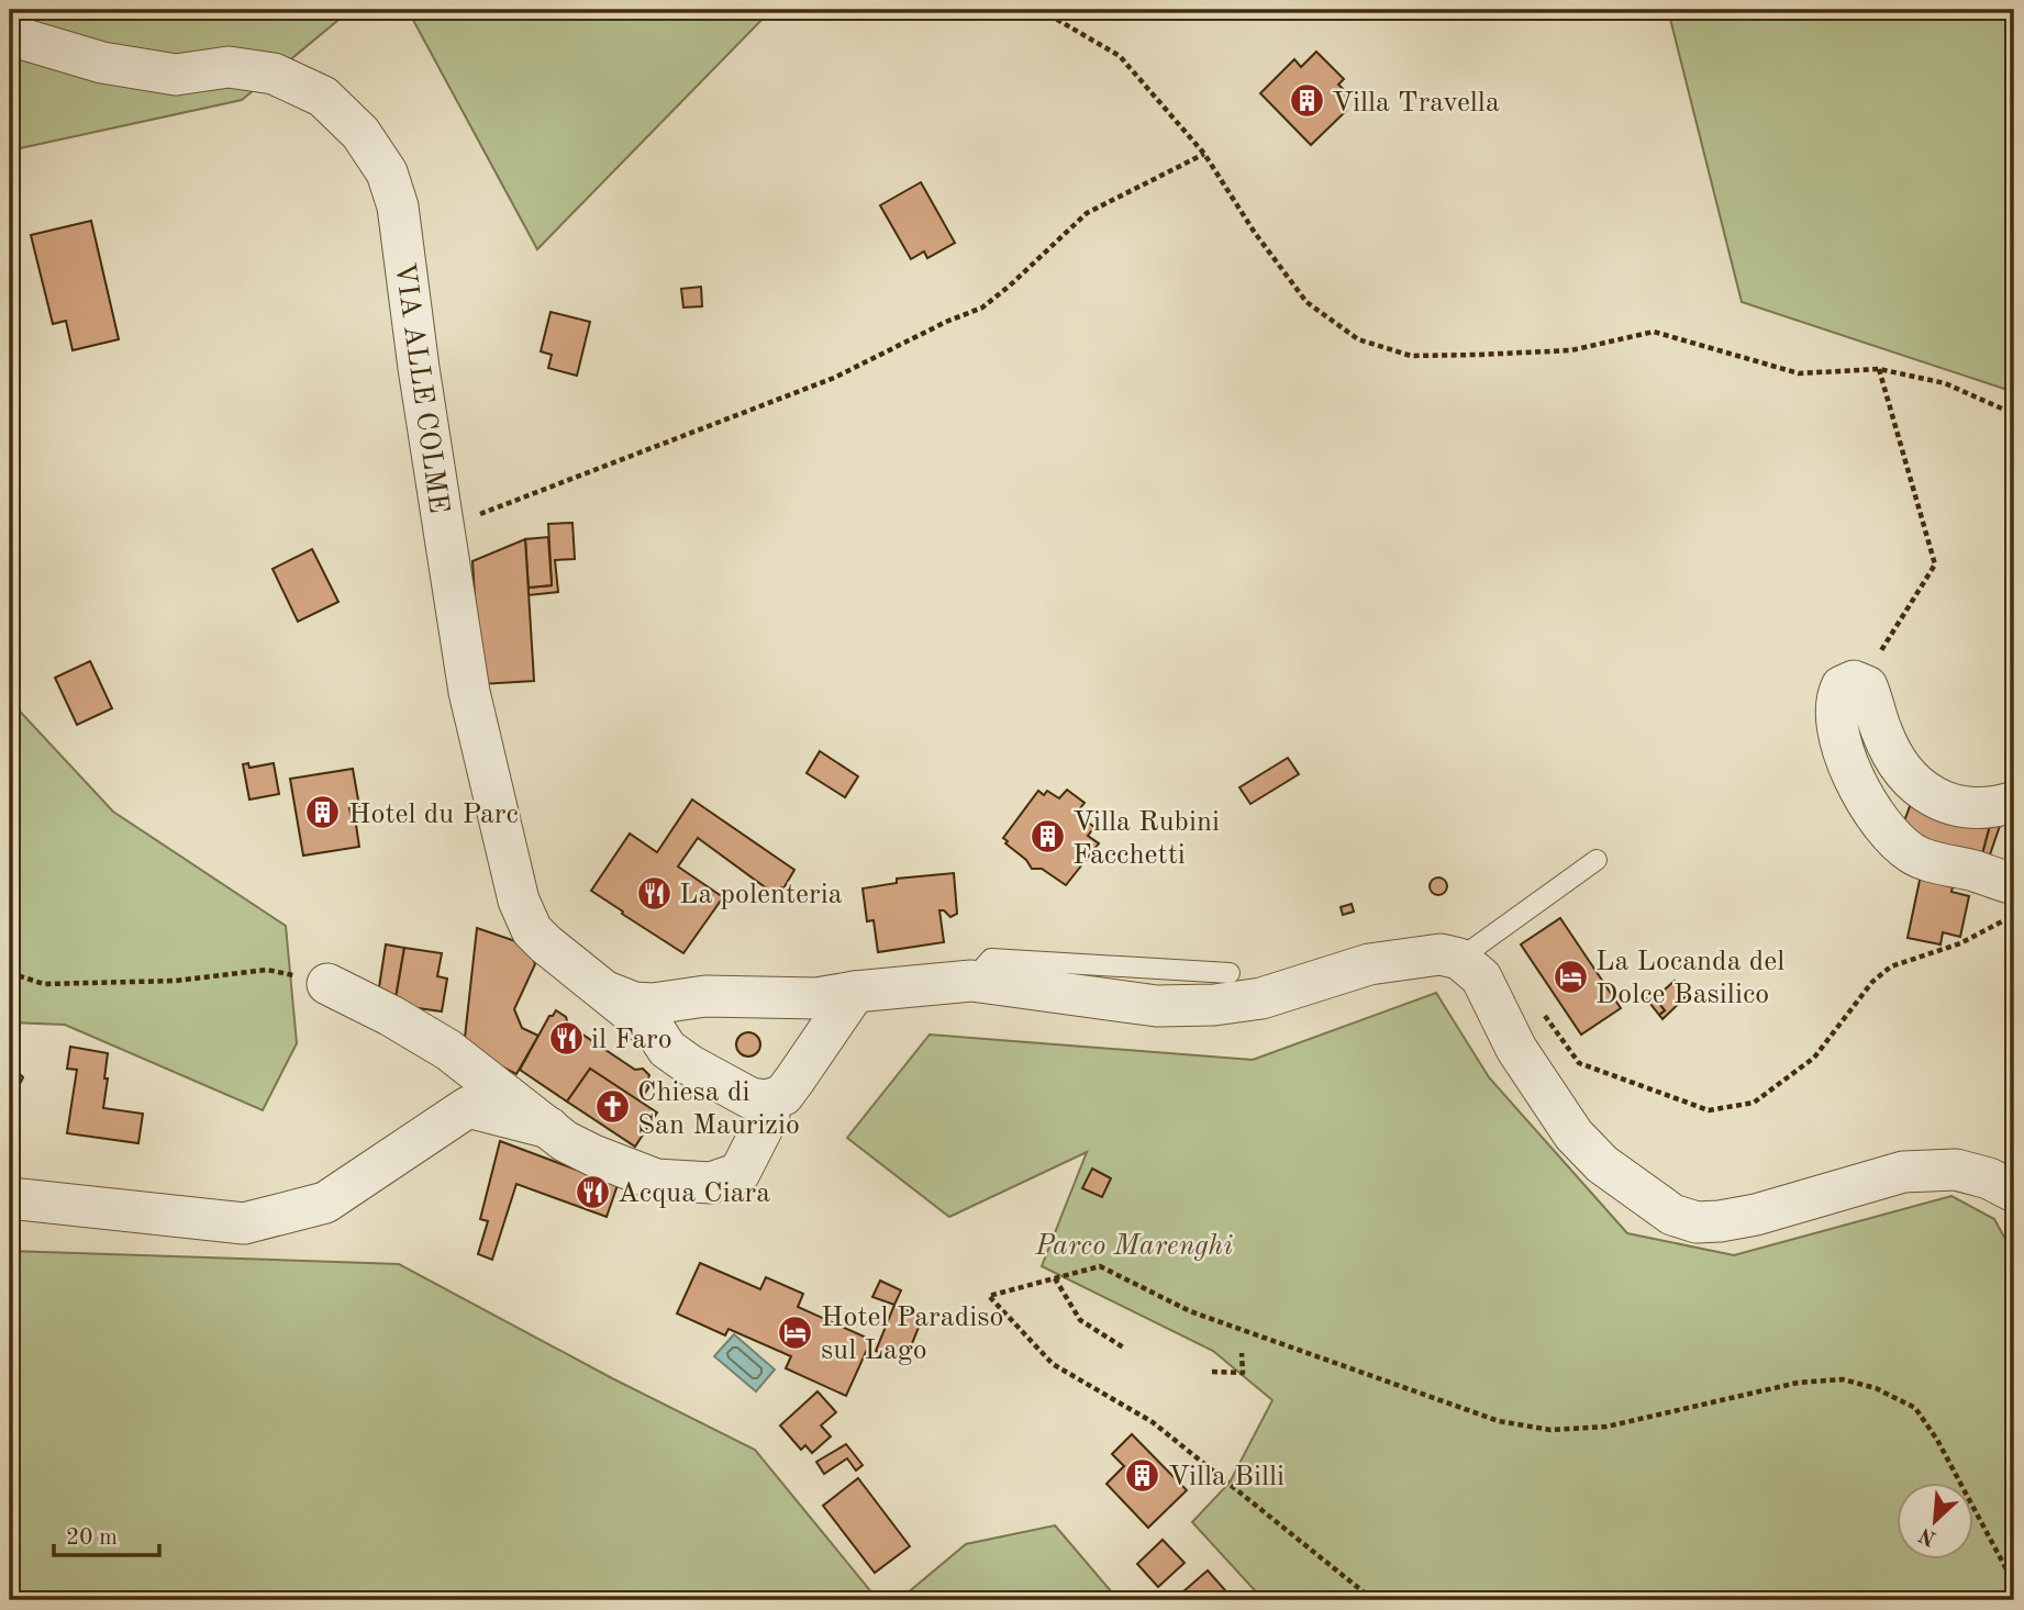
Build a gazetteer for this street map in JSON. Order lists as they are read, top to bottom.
{
  "streets": {
    "street": ["VIA ALLE COLME"]
  },
  "parks": ["Parco Marenghi"],
  "places": {
    "building": [
      "Villa Travella",
      "Hotel du Parc",
      "Villa Rubini Facchetti",
      "Villa Billi"
    ],
    "restaurant": ["La polenteria", "il Faro", "Acqua Ciara"],
    "hotel": ["La Locanda del Dolce Basilico", "Hotel Paradiso sul Lago"],
    "church": ["Chiesa di San Maurizio"]
  },
  "scale_bar": "20 m",
  "north": "bottom left"
}
